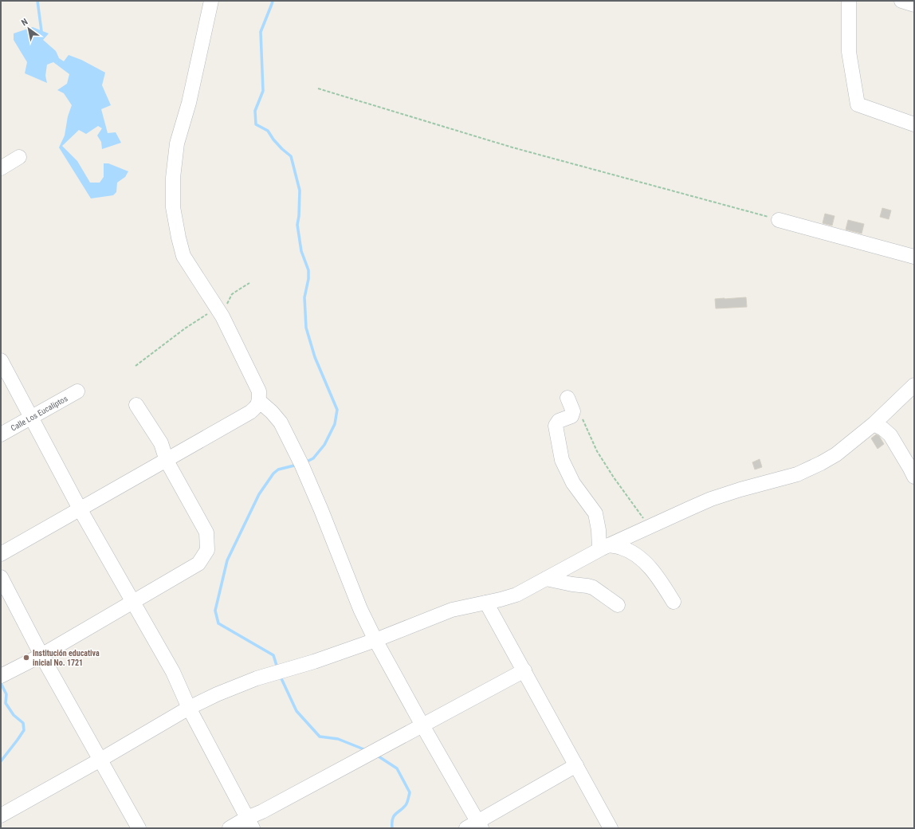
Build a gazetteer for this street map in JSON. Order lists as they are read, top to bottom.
{
  "streets": {
    "street": ["Calle Los Eucaliptos"]
  },
  "places": ["Institución educativa inicial No. 1721"],
  "north": "top left"
}
